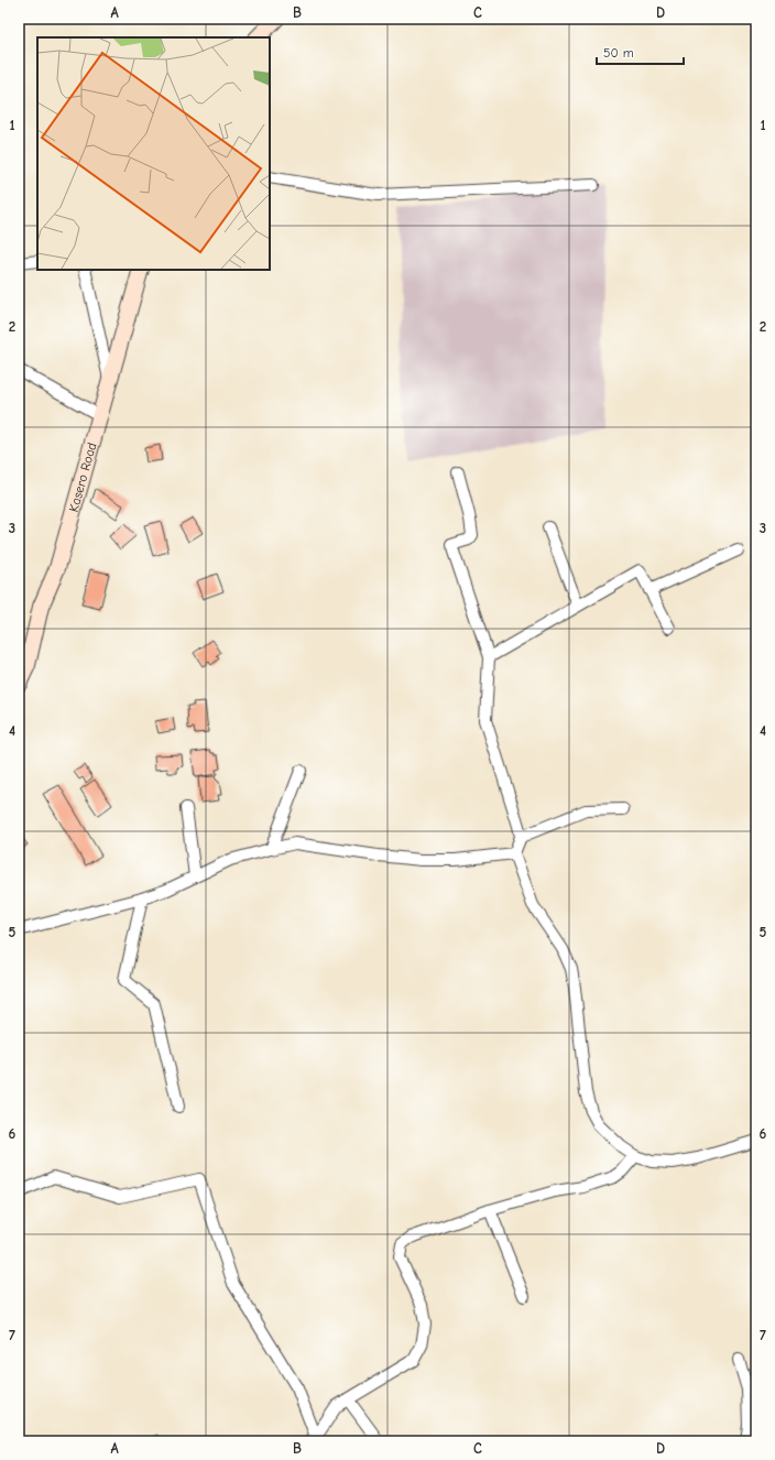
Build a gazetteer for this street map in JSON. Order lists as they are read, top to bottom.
{
  "streets": {
    "street": ["Kasero Road"]
  },
  "scale_bar": "50 m",
  "grid": {
    "columns": [
      "A",
      "B",
      "C",
      "D"
    ],
    "rows": [
      "1",
      "2",
      "3",
      "4",
      "5",
      "6",
      "7"
    ]
  }
}
